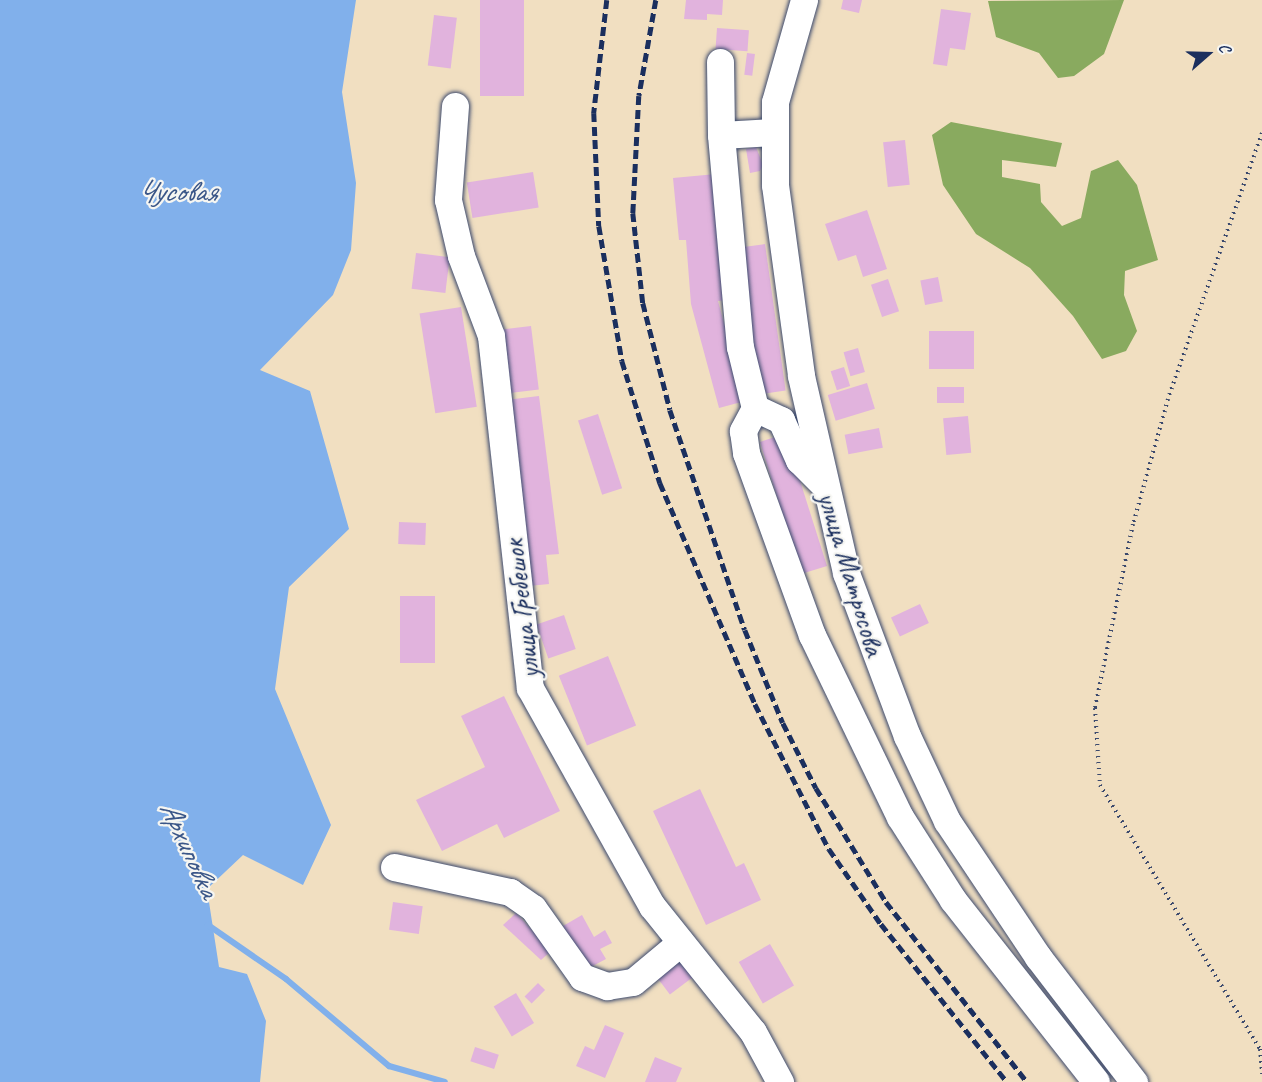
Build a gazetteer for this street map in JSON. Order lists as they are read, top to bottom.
{
  "streets": {
    "street": ["улица Матросова", "улица Гребешок"]
  },
  "water": ["Чусовая", "Архиповка"],
  "north": "right"
}
